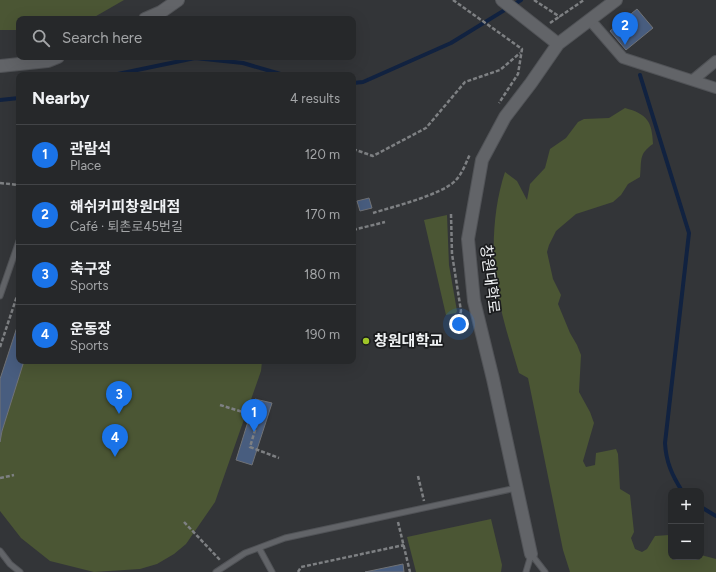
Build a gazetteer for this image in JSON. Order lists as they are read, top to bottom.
{
  "streets": {
    "street": ["창원대학로"]
  },
  "places": ["창원대학교"],
  "page": {
    "pins": [
      "2",
      "3",
      "1",
      "4"
    ],
    "search": "Search here",
    "heading": ["Nearby", "4 results"],
    "list": [
      {
        "mark": "1",
        "name": "관람석",
        "note": "Place",
        "value": "120 m"
      },
      {
        "mark": "2",
        "name": "해쉬커피창원대점",
        "note": "Café · 퇴촌로45번길",
        "value": "170 m"
      },
      {
        "mark": "3",
        "name": "축구장",
        "note": "Sports",
        "value": "180 m"
      },
      {
        "mark": "4",
        "name": "운동장",
        "note": "Sports",
        "value": "190 m"
      }
    ],
    "map_buttons": ["+", "−"]
  }
}
